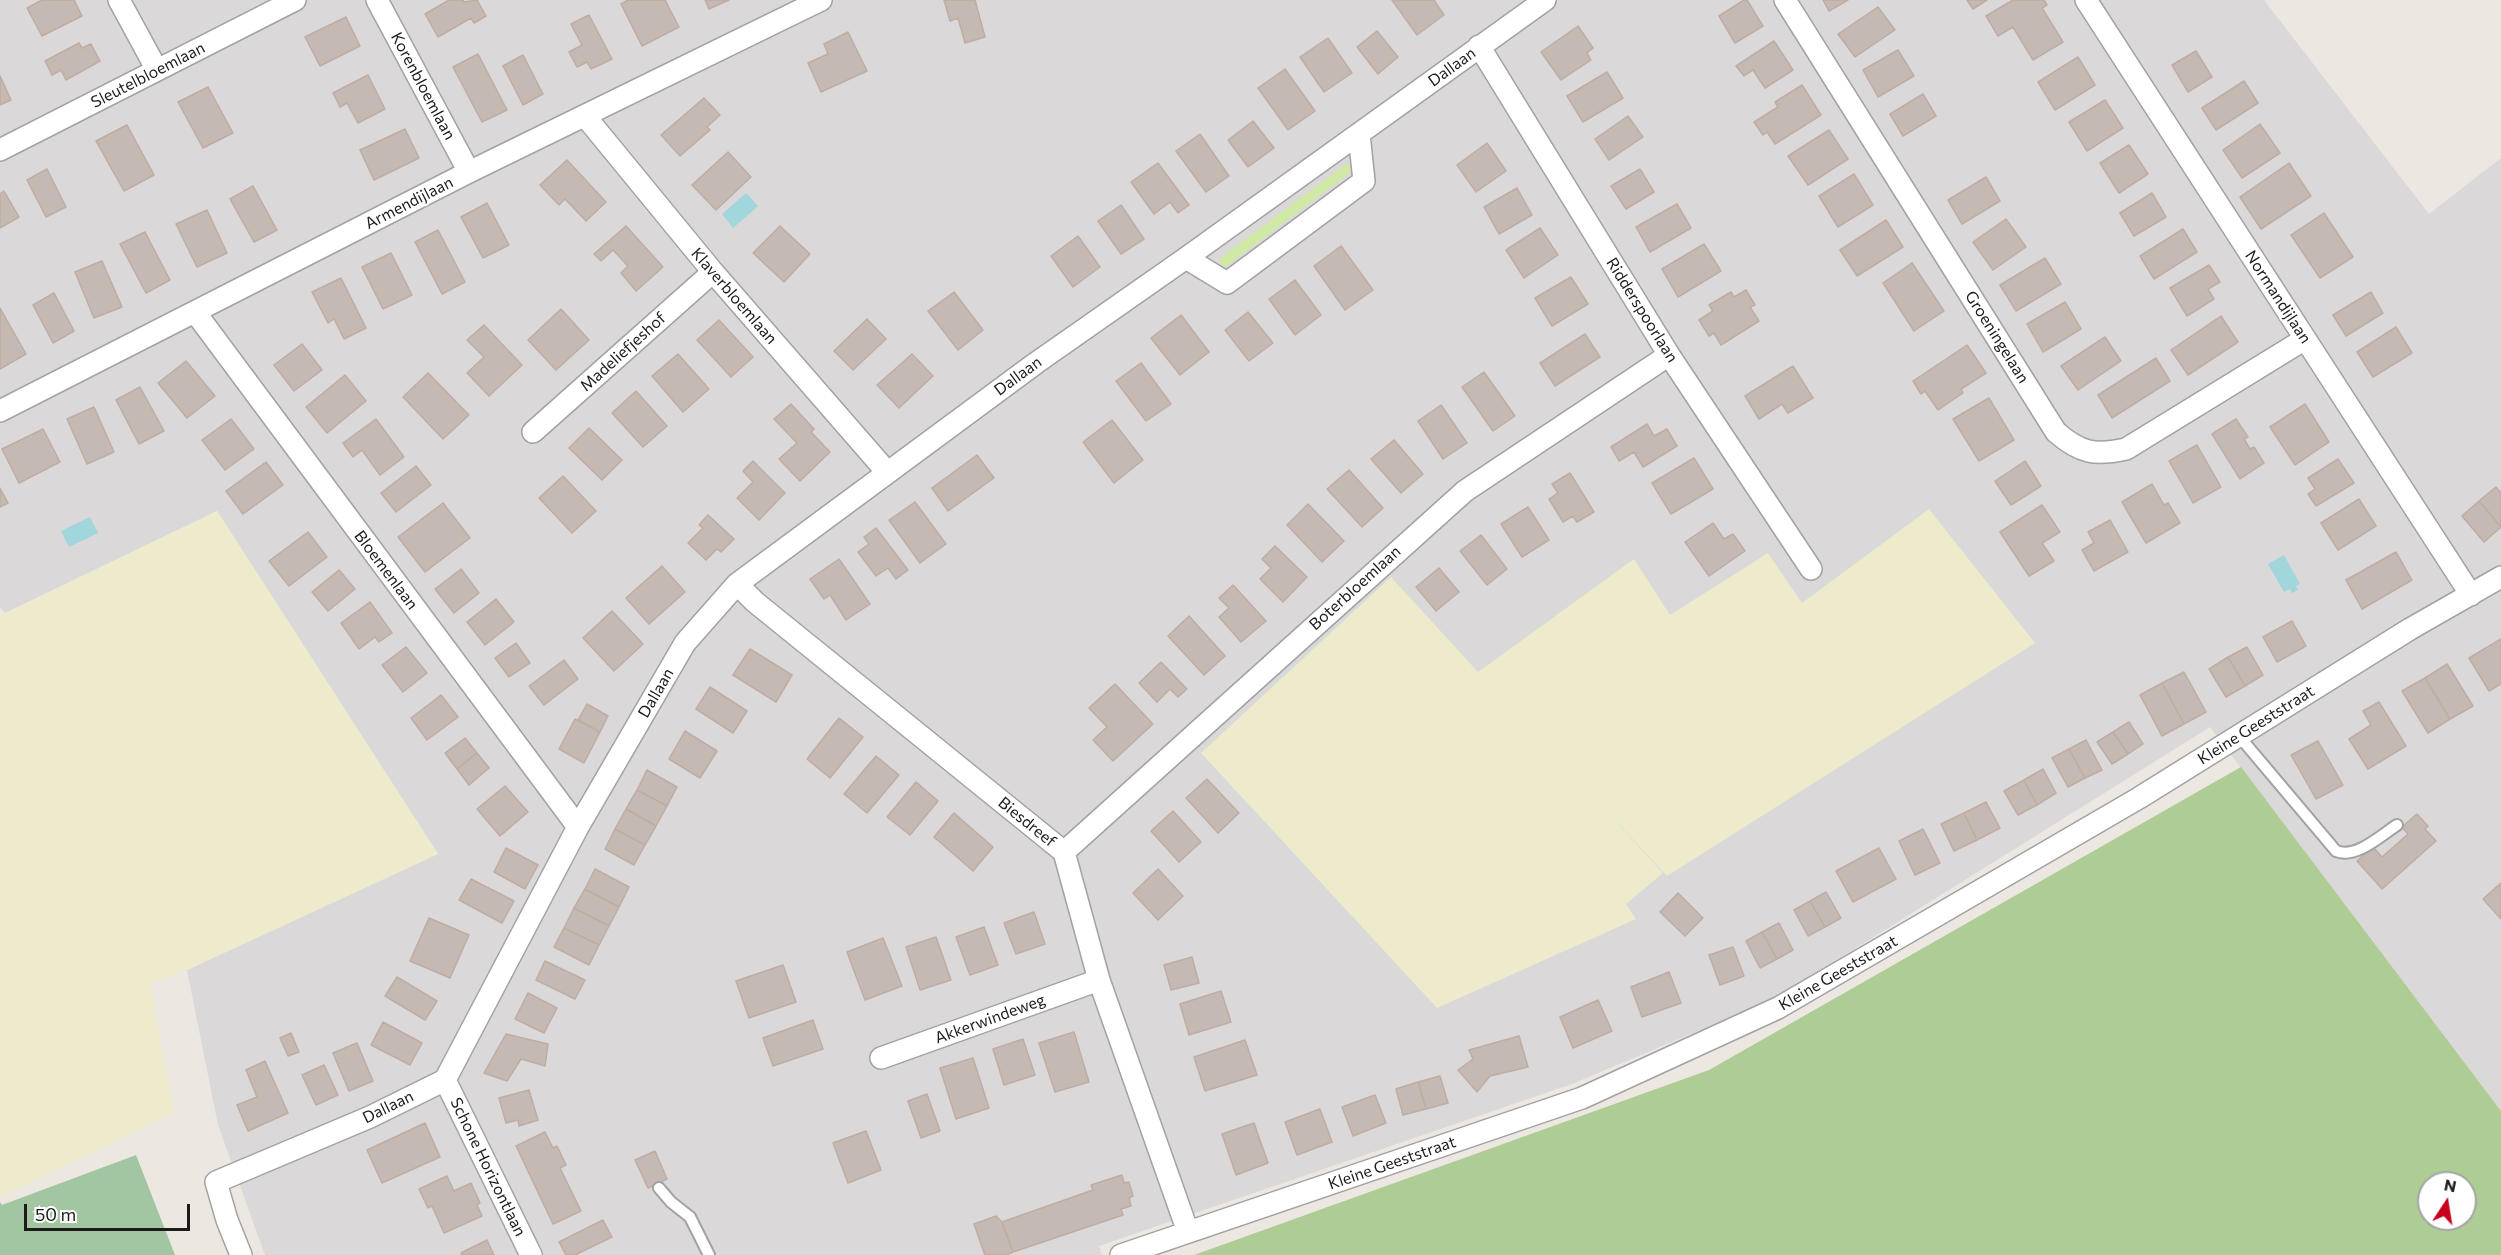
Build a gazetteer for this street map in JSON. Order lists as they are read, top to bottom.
{
  "streets": {
    "street": [
      "Dallaan",
      "Sleutelbloemlaan",
      "Korenbloemlaan",
      "Armendijlaan",
      "Klaverbloemlaan",
      "Normandijlaan",
      "Ridderspoorlaan",
      "Groeningelaan",
      "Madeliefjeshof",
      "Bloemenlaan",
      "Boterbloemlaan",
      "Kleine Geeststraat",
      "Biesdreef",
      "Akkerwindeweg",
      "Schone Horizontlaan"
    ]
  },
  "crossings": [
    ["Dallaan", "Klaverbloemlaan"],
    ["Dallaan", "Ridderspoorlaan"],
    ["Dallaan", "Bloemenlaan"],
    ["Dallaan", "Biesdreef"],
    ["Dallaan", "Schone Horizontlaan"],
    ["Korenbloemlaan", "Armendijlaan"],
    ["Armendijlaan", "Klaverbloemlaan"],
    ["Armendijlaan", "Bloemenlaan"],
    ["Klaverbloemlaan", "Madeliefjeshof"],
    ["Normandijlaan", "Groeningelaan"],
    ["Normandijlaan", "Kleine Geeststraat"],
    ["Ridderspoorlaan", "Boterbloemlaan"],
    ["Boterbloemlaan", "Biesdreef"],
    ["Kleine Geeststraat", "Biesdreef"],
    ["Biesdreef", "Akkerwindeweg"]
  ],
  "scale_bar": "50 m",
  "north": "top"
}
